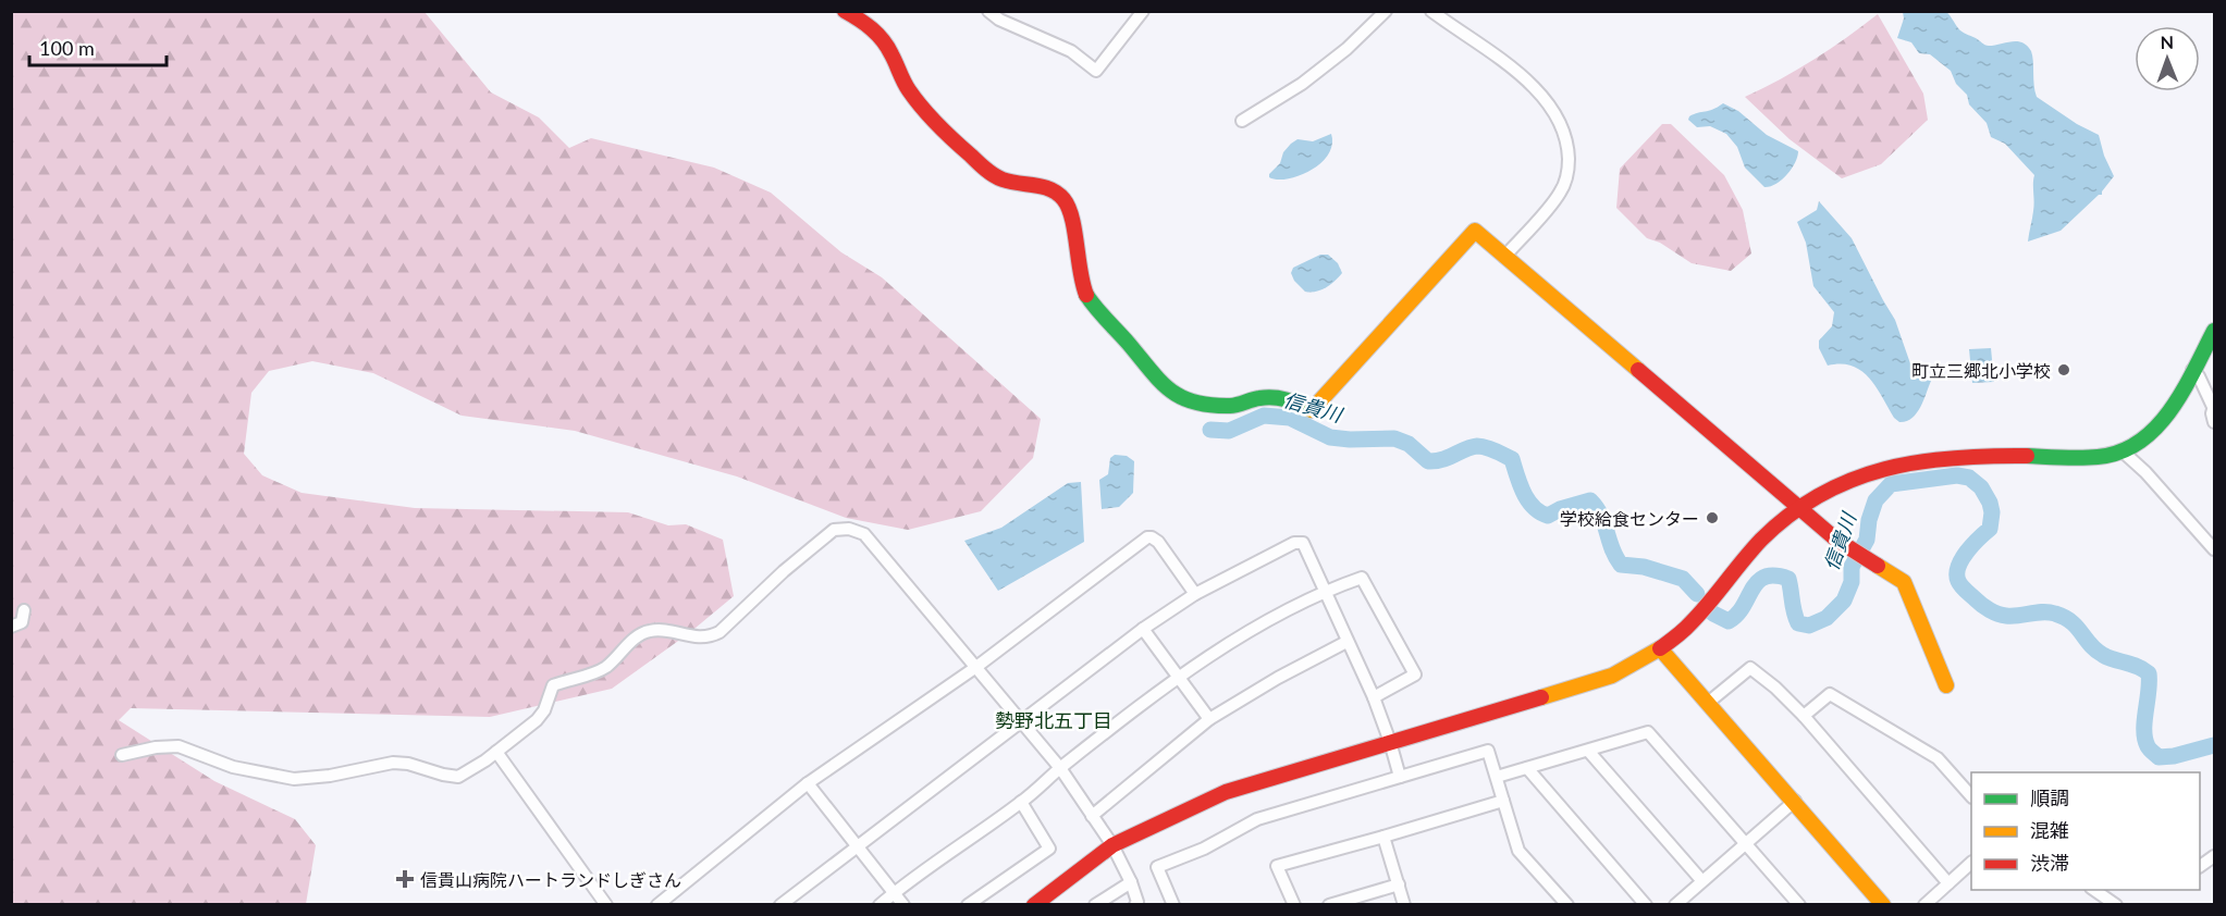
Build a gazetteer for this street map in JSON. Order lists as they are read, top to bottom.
{
  "districts": ["勢野北五丁目"],
  "water": ["信貴川"],
  "places": {
    "other": ["町立三郷北小学校", "学校給食センター"],
    "health": ["信貴山病院ハートランドしぎさん"]
  },
  "legend": ["順調", "混雑", "渋滞"],
  "scale_bar": "100 m",
  "north": "top"
}
